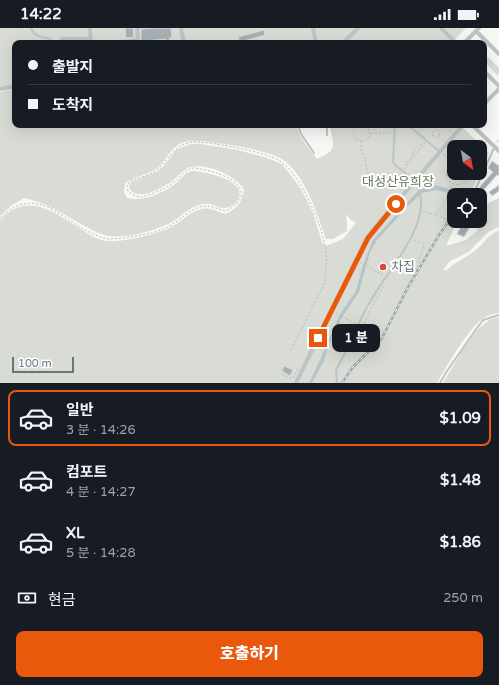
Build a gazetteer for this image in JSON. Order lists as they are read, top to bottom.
{
  "parks": ["대성산유희장"],
  "places": ["차집"],
  "scale_bar": "100 m",
  "north": "bottom right",
  "page": {
    "status": "14:22",
    "banner": ["출발지", "도착지"],
    "bubble": "1 분",
    "scale": "100 m",
    "list": [
      {
        "name": "일반",
        "note": "3 분 · 14:26",
        "value": "$1.09"
      },
      {
        "name": "컴포트",
        "note": "4 분 · 14:27",
        "value": "$1.48"
      },
      {
        "name": "XL",
        "note": "5 분 · 14:28",
        "value": "$1.86"
      }
    ],
    "pay": ["현금", "250 m"],
    "buttons": "호출하기"
  }
}
